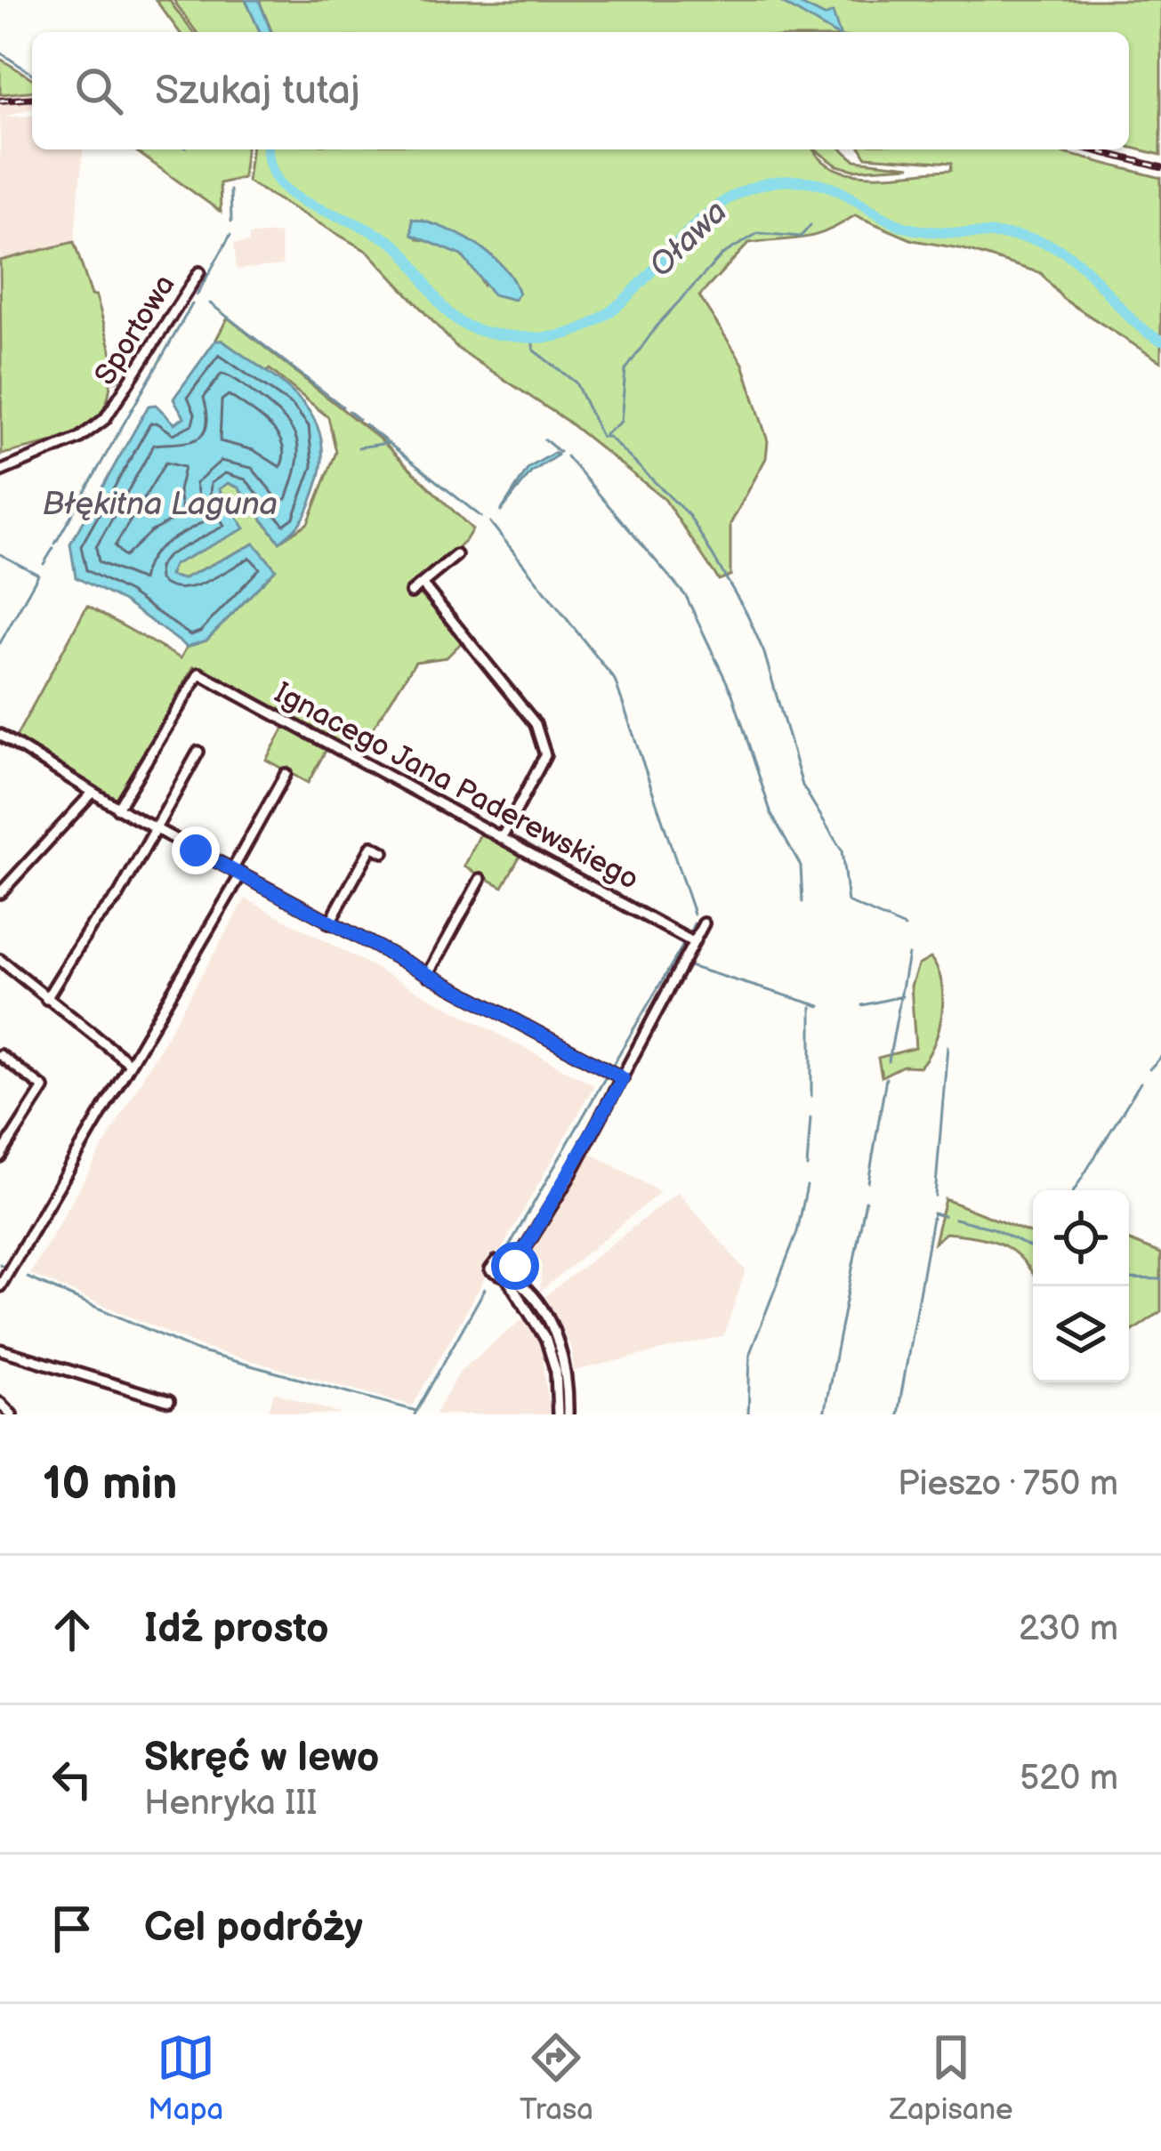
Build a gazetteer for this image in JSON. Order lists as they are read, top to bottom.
{
  "streets": {
    "street": ["Sportowa", "Ignacego Jana Paderewskiego"]
  },
  "water": ["Oława", "Błękitna Laguna"],
  "page": {
    "search": "Szukaj tutaj",
    "heading": ["10 min", "Pieszo · 750 m"],
    "list": [
      ["Idź prosto", "230 m"],
      ["Skręć w lewo", "Henryka III", "520 m"],
      "Cel podróży"
    ],
    "nav": ["Mapa", "Trasa", "Zapisane"]
  }
}
